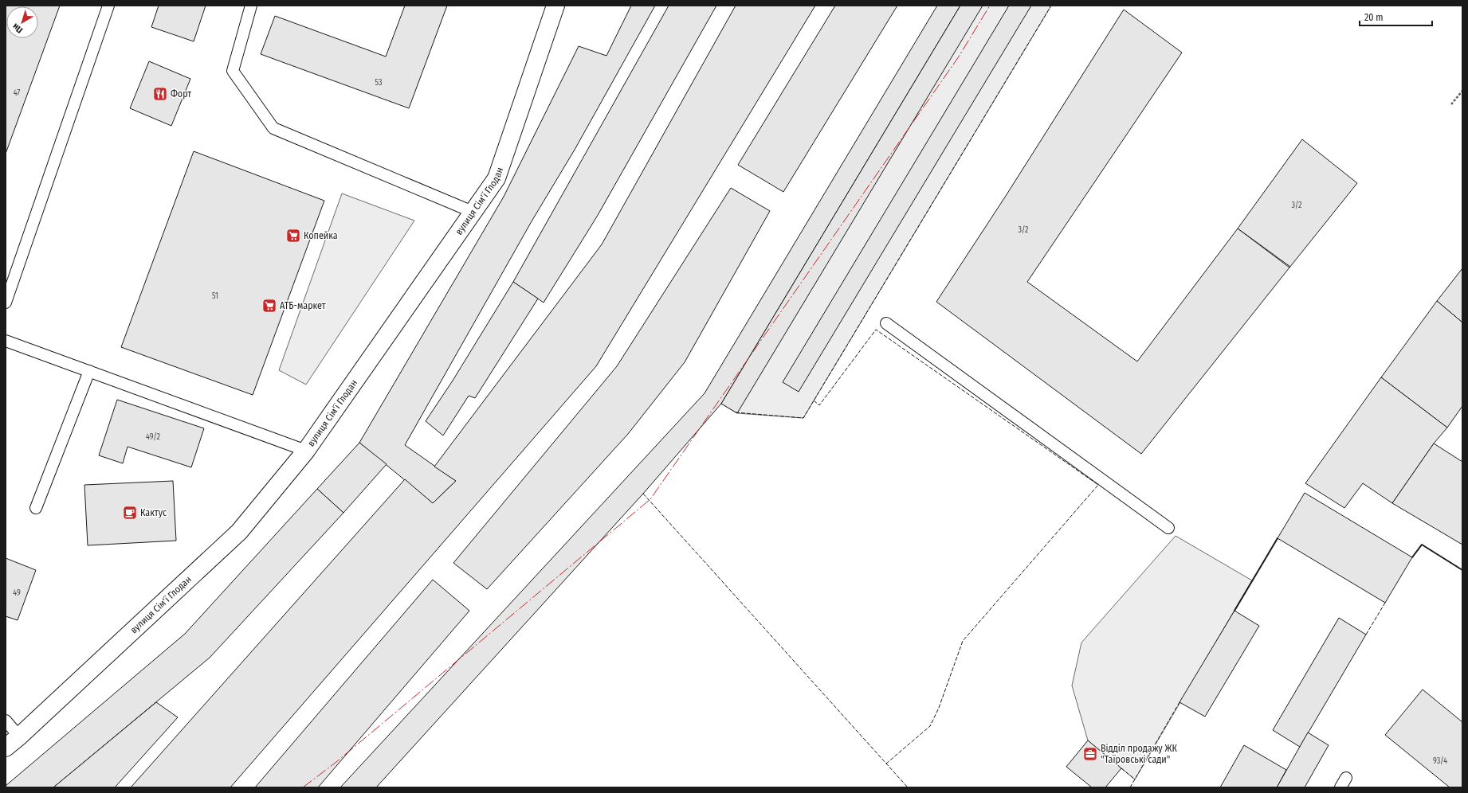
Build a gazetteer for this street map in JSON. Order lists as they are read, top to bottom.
{
  "streets": {
    "street": ["вулиця Сім'ї Глодан"]
  },
  "places": {
    "restaurant": ["Форт"],
    "supermarket": ["Копейка", "АТБ-маркет"],
    "cafe": ["Кактус"],
    "office": ["Відділ продажу ЖК \"Таїровські сади\""]
  },
  "house_numbers": [
    "53",
    "47",
    "3/2",
    "3/2",
    "51",
    "49/2",
    "49",
    "93/4"
  ],
  "scale_bar": "20 m",
  "north": "bottom left"
}
